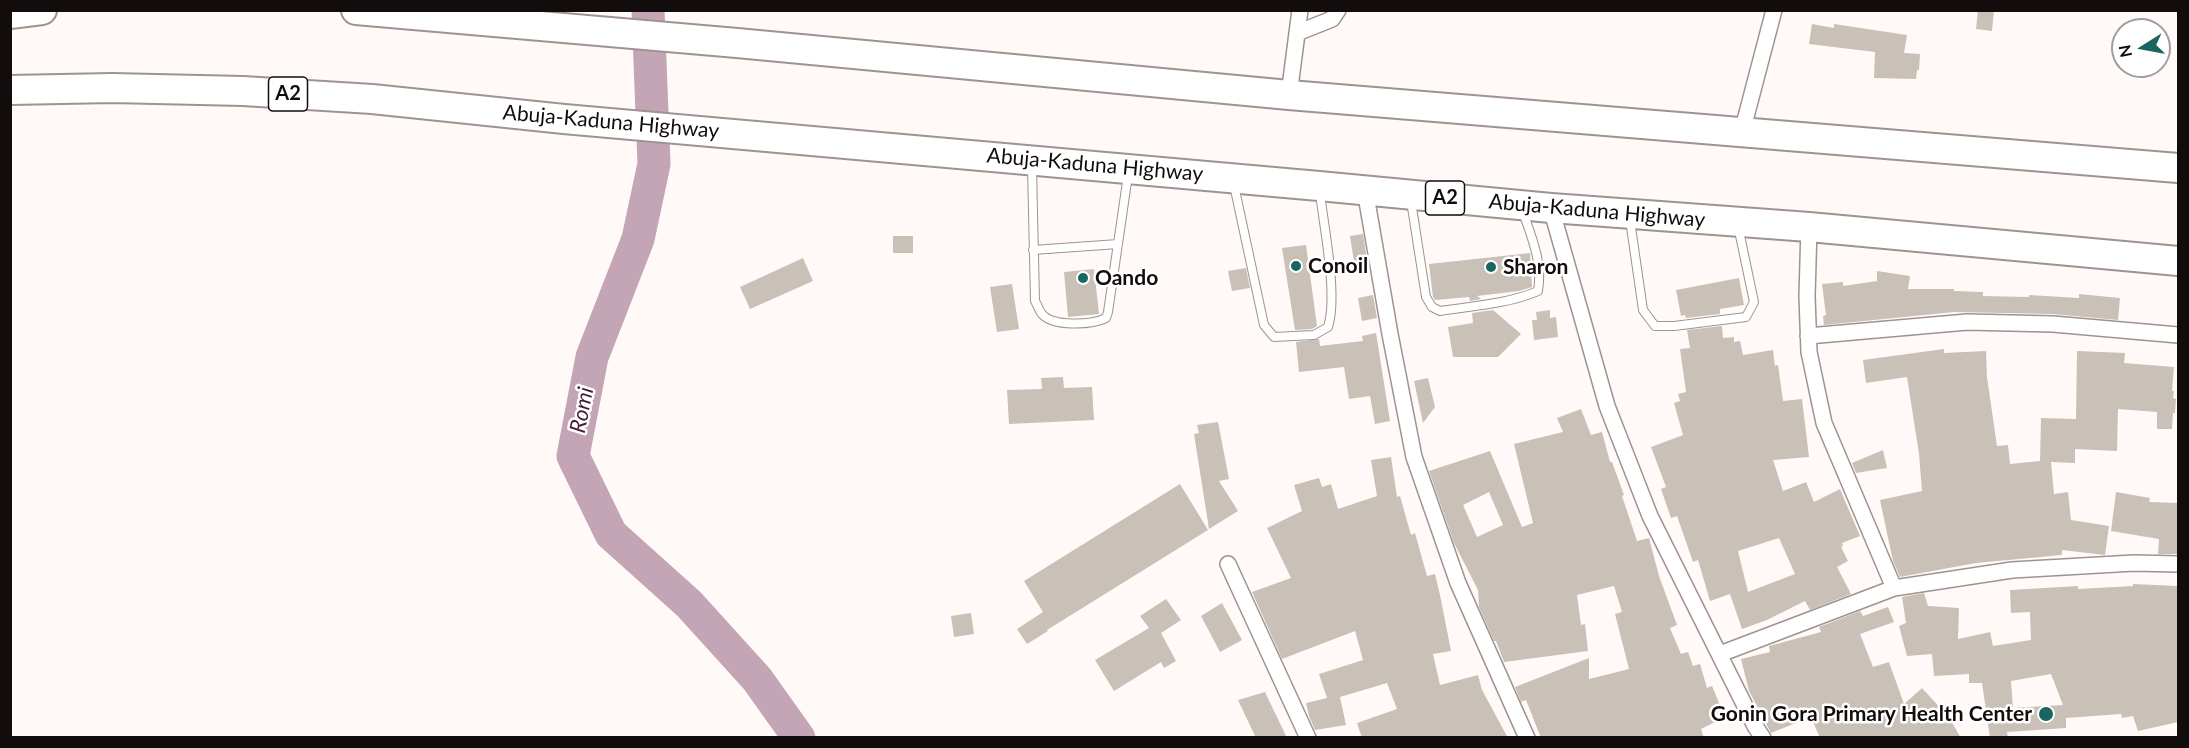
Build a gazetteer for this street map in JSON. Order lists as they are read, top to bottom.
{
  "streets": {
    "highway": ["A2", "Abuja-Kaduna Highway"]
  },
  "water": ["Romi"],
  "places": [
    "Conoil",
    "Sharon",
    "Oando",
    "Gonin Gora Primary Health Center"
  ],
  "north": "left"
}
